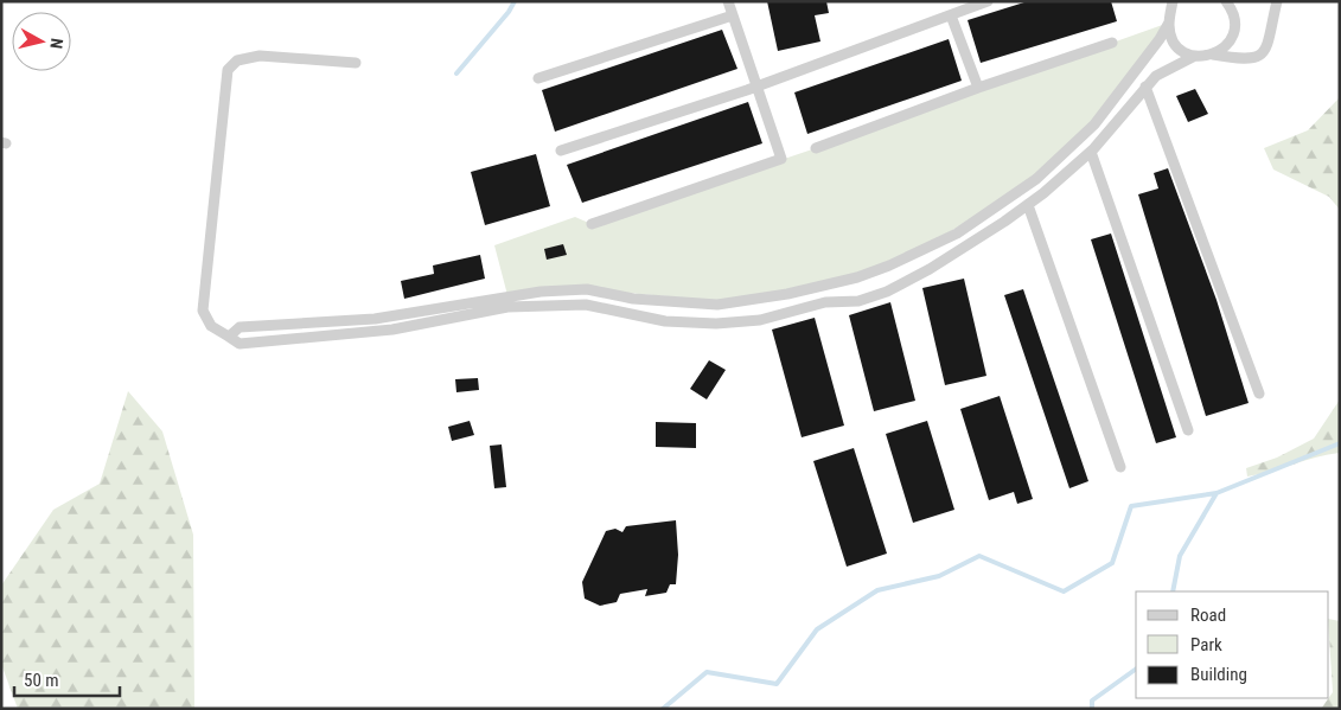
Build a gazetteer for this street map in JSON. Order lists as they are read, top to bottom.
{
  "legend": ["Road", "Park", "Building"],
  "scale_bar": "50 m",
  "north": "right"
}
